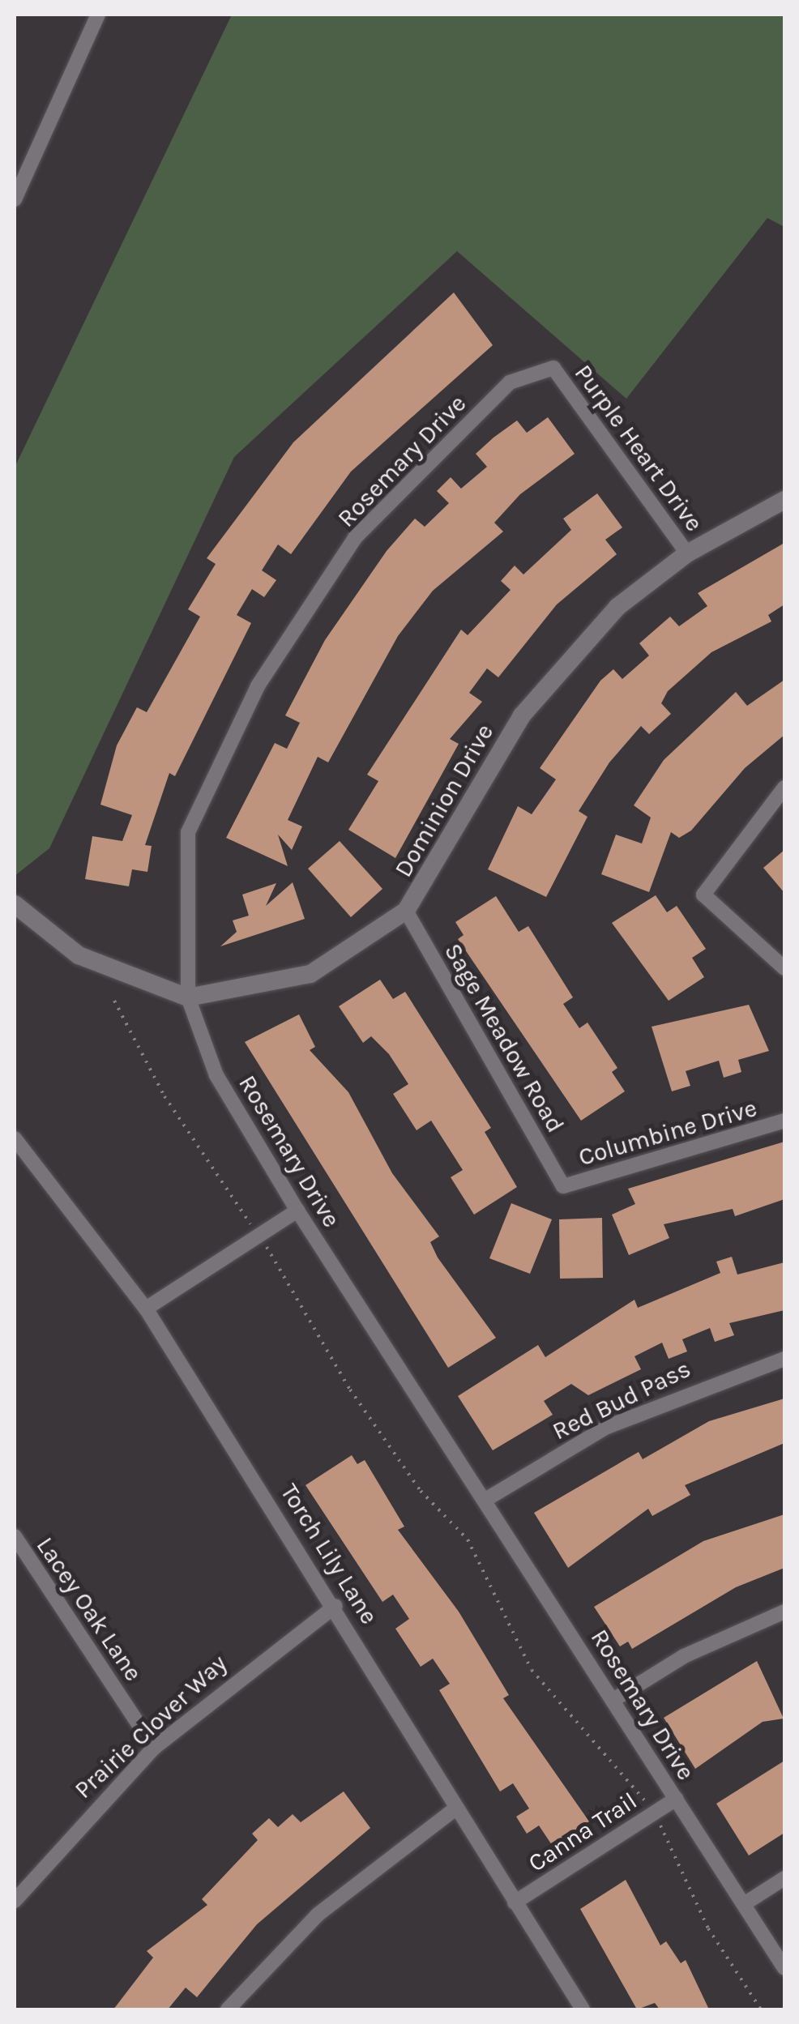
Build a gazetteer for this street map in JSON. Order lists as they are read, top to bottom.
{
  "streets": {
    "street": [
      "Purple Heart Drive",
      "Rosemary Drive",
      "Dominion Drive",
      "Sage Meadow Road",
      "Columbine Drive",
      "Red Bud Pass",
      "Torch Lily Lane",
      "Lacey Oak Lane",
      "Prairie Clover Way",
      "Canna Trail"
    ]
  },
  "crossings": [
    ["Purple Heart Drive", "Rosemary Drive"],
    ["Purple Heart Drive", "Dominion Drive"],
    ["Rosemary Drive", "Dominion Drive"],
    ["Rosemary Drive", "Red Bud Pass"],
    ["Rosemary Drive", "Canna Trail"],
    ["Dominion Drive", "Sage Meadow Road"],
    ["Sage Meadow Road", "Columbine Drive"],
    ["Torch Lily Lane", "Prairie Clover Way"],
    ["Torch Lily Lane", "Canna Trail"],
    ["Lacey Oak Lane", "Prairie Clover Way"]
  ]
}
